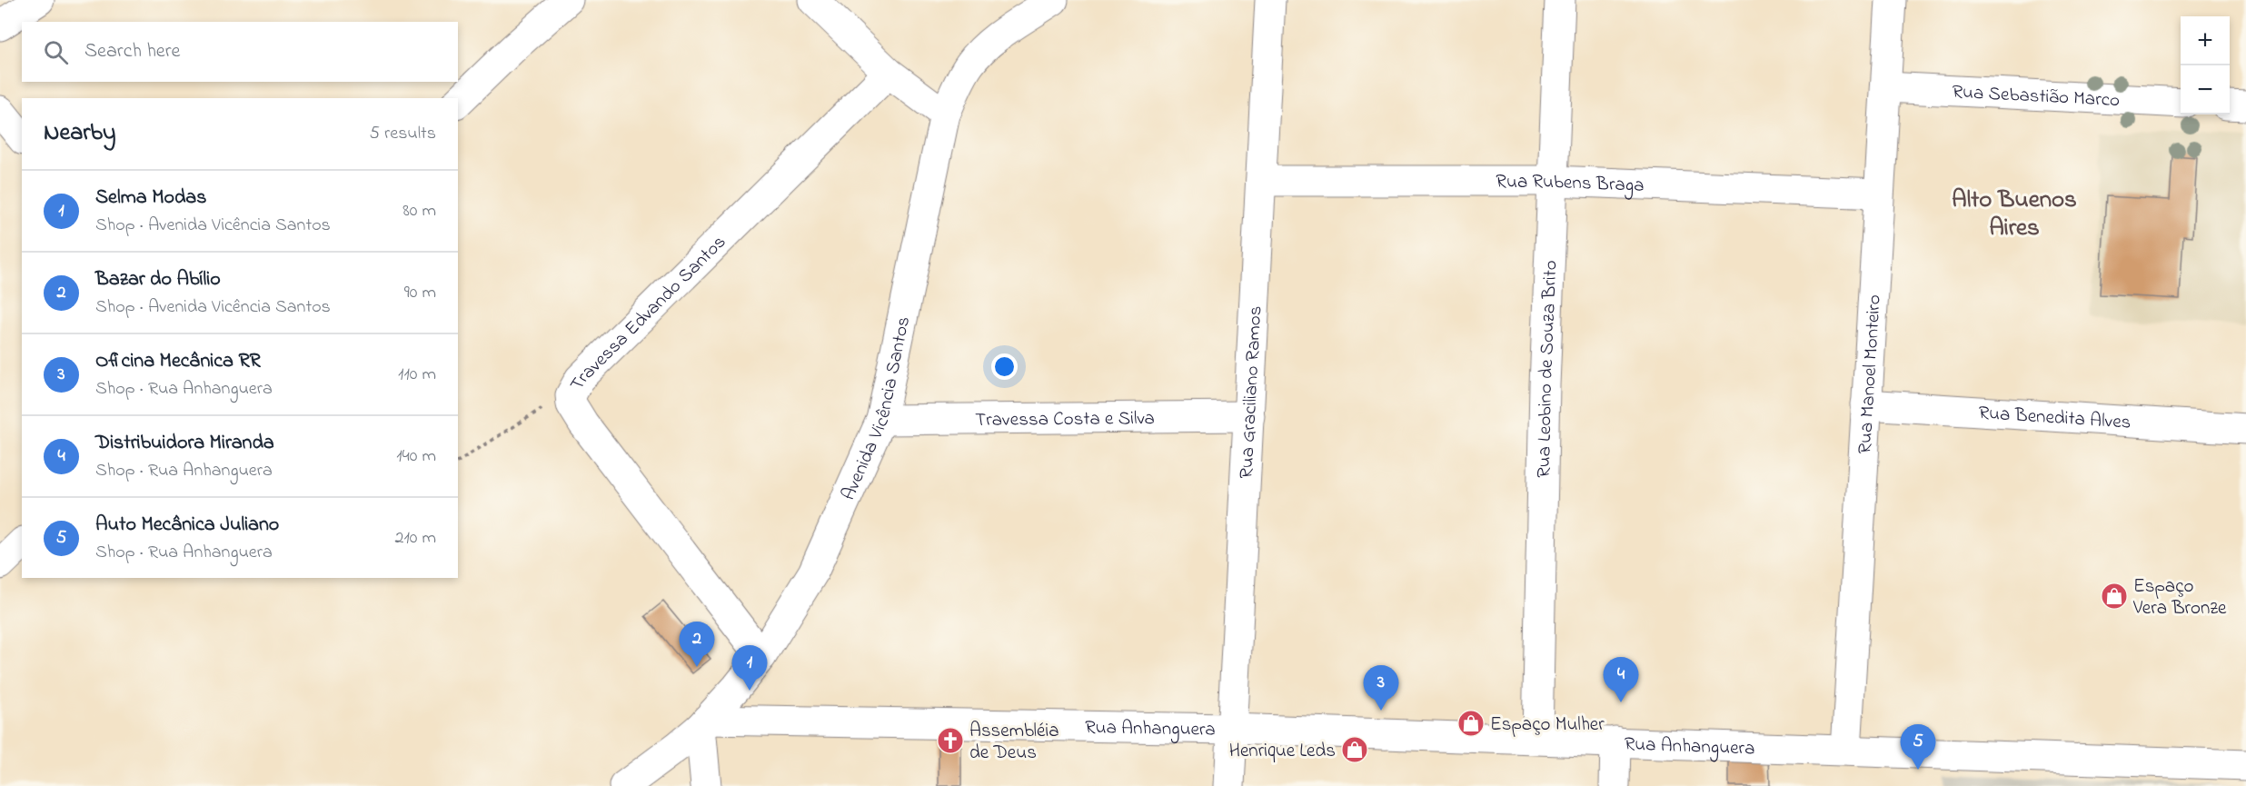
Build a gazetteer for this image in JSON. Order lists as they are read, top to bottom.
{
  "streets": {
    "street": [
      "Rua Sebastião Marco",
      "Rua Rubens Braga",
      "Travessa Edvando Santos",
      "Rua Leobino de Souza Brito",
      "Rua Manoel Monteiro",
      "Rua Graciliano Ramos",
      "Avenida Vicência Santos",
      "Rua Benedita Alves",
      "Travessa Costa e Silva",
      "Rua Anhanguera"
    ]
  },
  "crossings": [
    ["Rua Sebastião Marco", "Rua Manoel Monteiro"],
    ["Rua Rubens Braga", "Rua Leobino de Souza Brito"],
    ["Rua Rubens Braga", "Rua Manoel Monteiro"],
    ["Rua Rubens Braga", "Rua Graciliano Ramos"],
    ["Travessa Edvando Santos", "Avenida Vicência Santos"],
    ["Rua Leobino de Souza Brito", "Rua Anhanguera"],
    ["Rua Manoel Monteiro", "Rua Benedita Alves"],
    ["Rua Manoel Monteiro", "Rua Anhanguera"],
    ["Rua Graciliano Ramos", "Travessa Costa e Silva"],
    ["Rua Graciliano Ramos", "Rua Anhanguera"],
    ["Avenida Vicência Santos", "Travessa Costa e Silva"],
    ["Avenida Vicência Santos", "Rua Anhanguera"]
  ],
  "districts": ["Alto Buenos Aires"],
  "places": {
    "shop": ["Espaço Vera Bronze", "Espaço Mulher", "Henrique Leds"],
    "church": ["Assembléia de Deus"]
  },
  "page": {
    "map_buttons": ["+", "−"],
    "search": "Search here",
    "heading": ["Nearby", "5 results"],
    "list": [
      {
        "mark": "1",
        "name": "Selma Modas",
        "note": "Shop · Avenida Vicência Santos",
        "value": "80 m"
      },
      {
        "mark": "2",
        "name": "Bazar do Abílio",
        "note": "Shop · Avenida Vicência Santos",
        "value": "90 m"
      },
      {
        "mark": "3",
        "name": "Oficina Mecânica RR",
        "note": "Shop · Rua Anhanguera",
        "value": "110 m"
      },
      {
        "mark": "4",
        "name": "Distribuidora Miranda",
        "note": "Shop · Rua Anhanguera",
        "value": "140 m"
      },
      {
        "mark": "5",
        "name": "Auto Mecânica Juliano",
        "note": "Shop · Rua Anhanguera",
        "value": "210 m"
      }
    ],
    "pins": [
      "2",
      "1",
      "4",
      "3",
      "5"
    ]
  }
}
